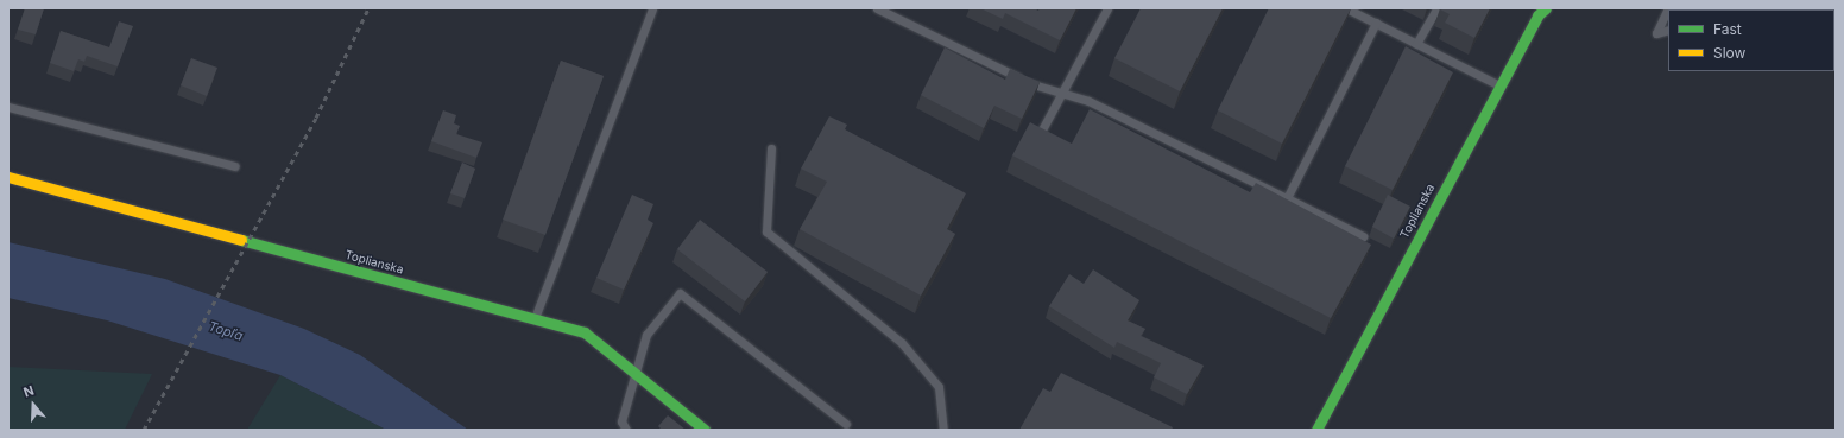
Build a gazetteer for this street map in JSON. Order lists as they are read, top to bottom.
{
  "streets": {
    "street": ["Toplianska"]
  },
  "water": ["Topľa"],
  "legend": ["Fast", "Slow"],
  "north": "top"
}
